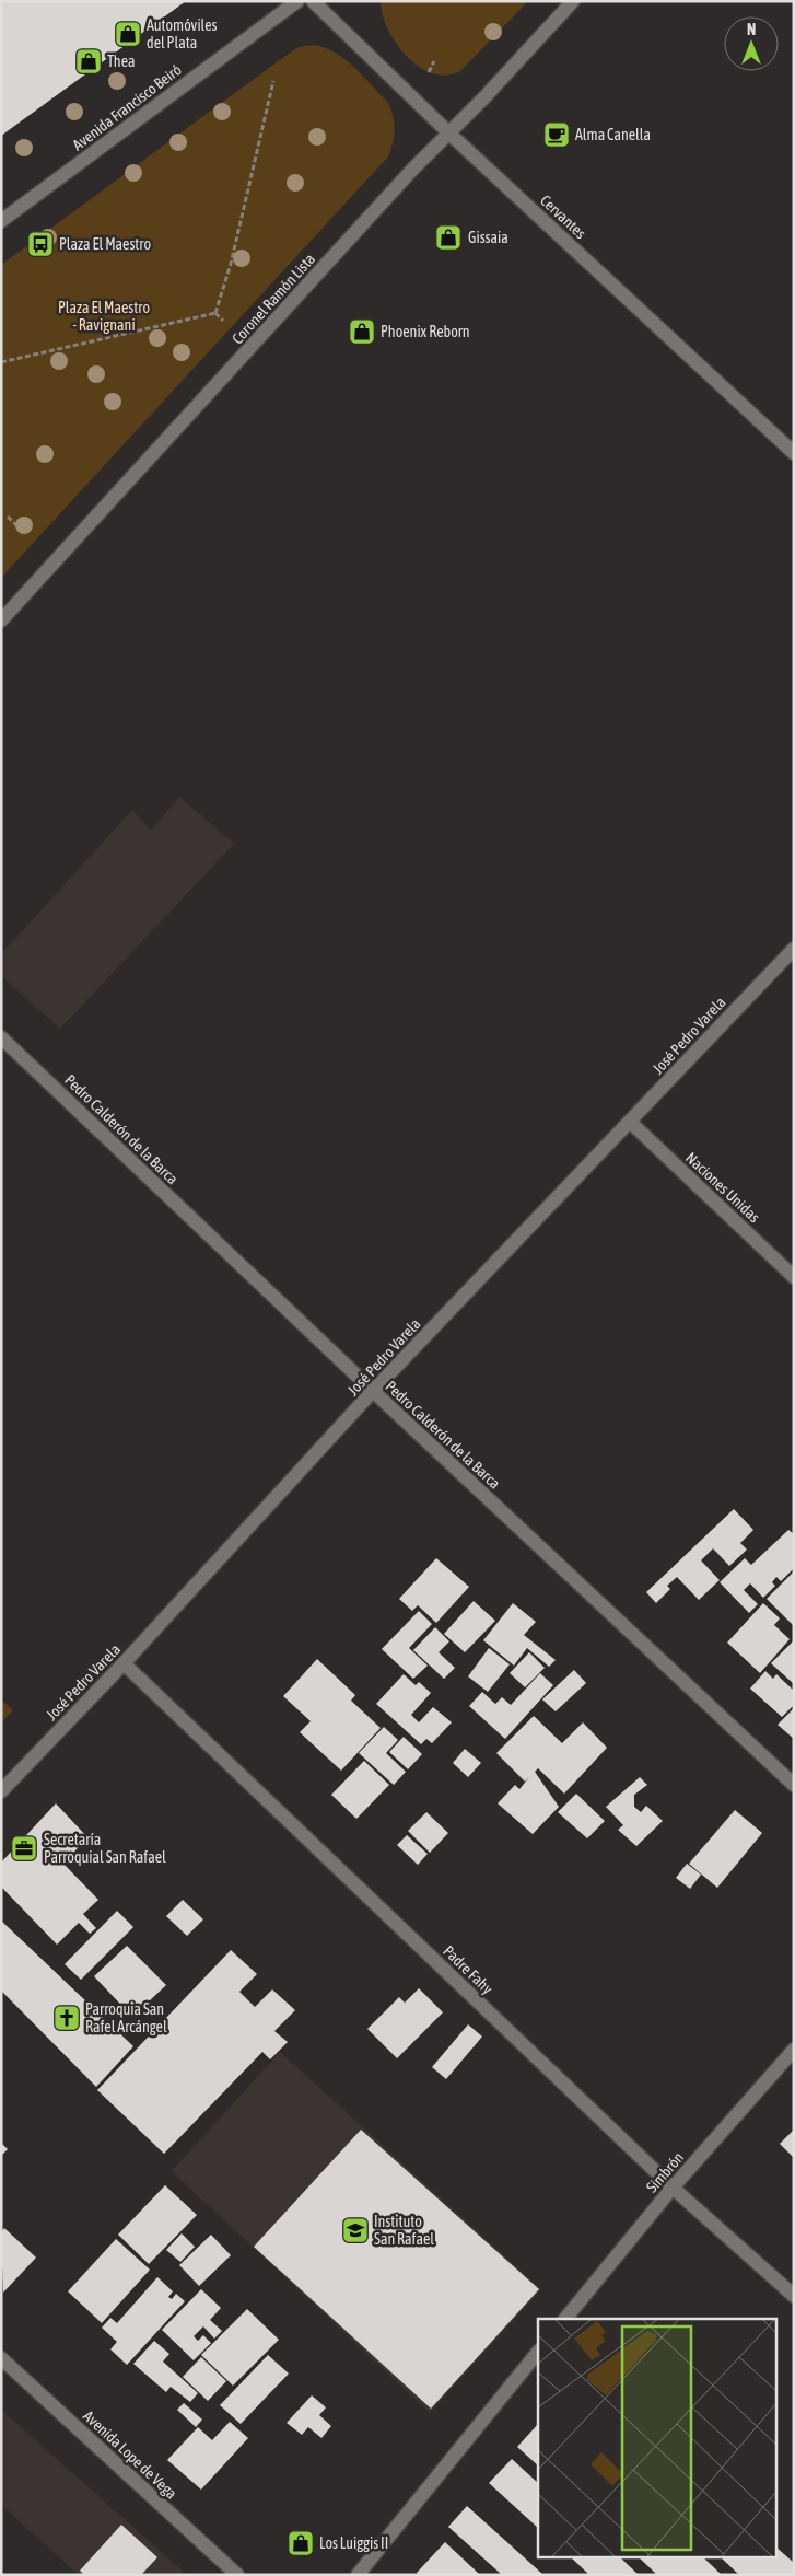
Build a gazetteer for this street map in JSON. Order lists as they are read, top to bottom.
{
  "streets": {
    "street": [
      "Avenida Francisco Beiró",
      "Cervantes",
      "Coronel Ramón Lista",
      "José Pedro Varela",
      "Pedro Calderón de la Barca",
      "Naciones Unidas",
      "Padre Fahy",
      "Simbrón",
      "Avenida Lope de Vega"
    ]
  },
  "crossings": [
    ["Cervantes", "Coronel Ramón Lista"],
    ["José Pedro Varela", "Pedro Calderón de la Barca"],
    ["José Pedro Varela", "Naciones Unidas"],
    ["José Pedro Varela", "Padre Fahy"],
    ["Padre Fahy", "Simbrón"]
  ],
  "parks": ["Plaza El Maestro - Ravignani"],
  "places": {
    "shop": [
      "Automóviles del Plata",
      "Thea",
      "Gissaia",
      "Phoenix Reborn",
      "Los Luiggis II"
    ],
    "cafe": ["Alma Canella"],
    "bus stop": ["Plaza El Maestro"],
    "office": ["Secretaría Parroquial San Rafael"],
    "church": ["Parroquia San Rafel Arcángel"],
    "school or university": ["Instituto San Rafael"]
  },
  "north": "top"
}
